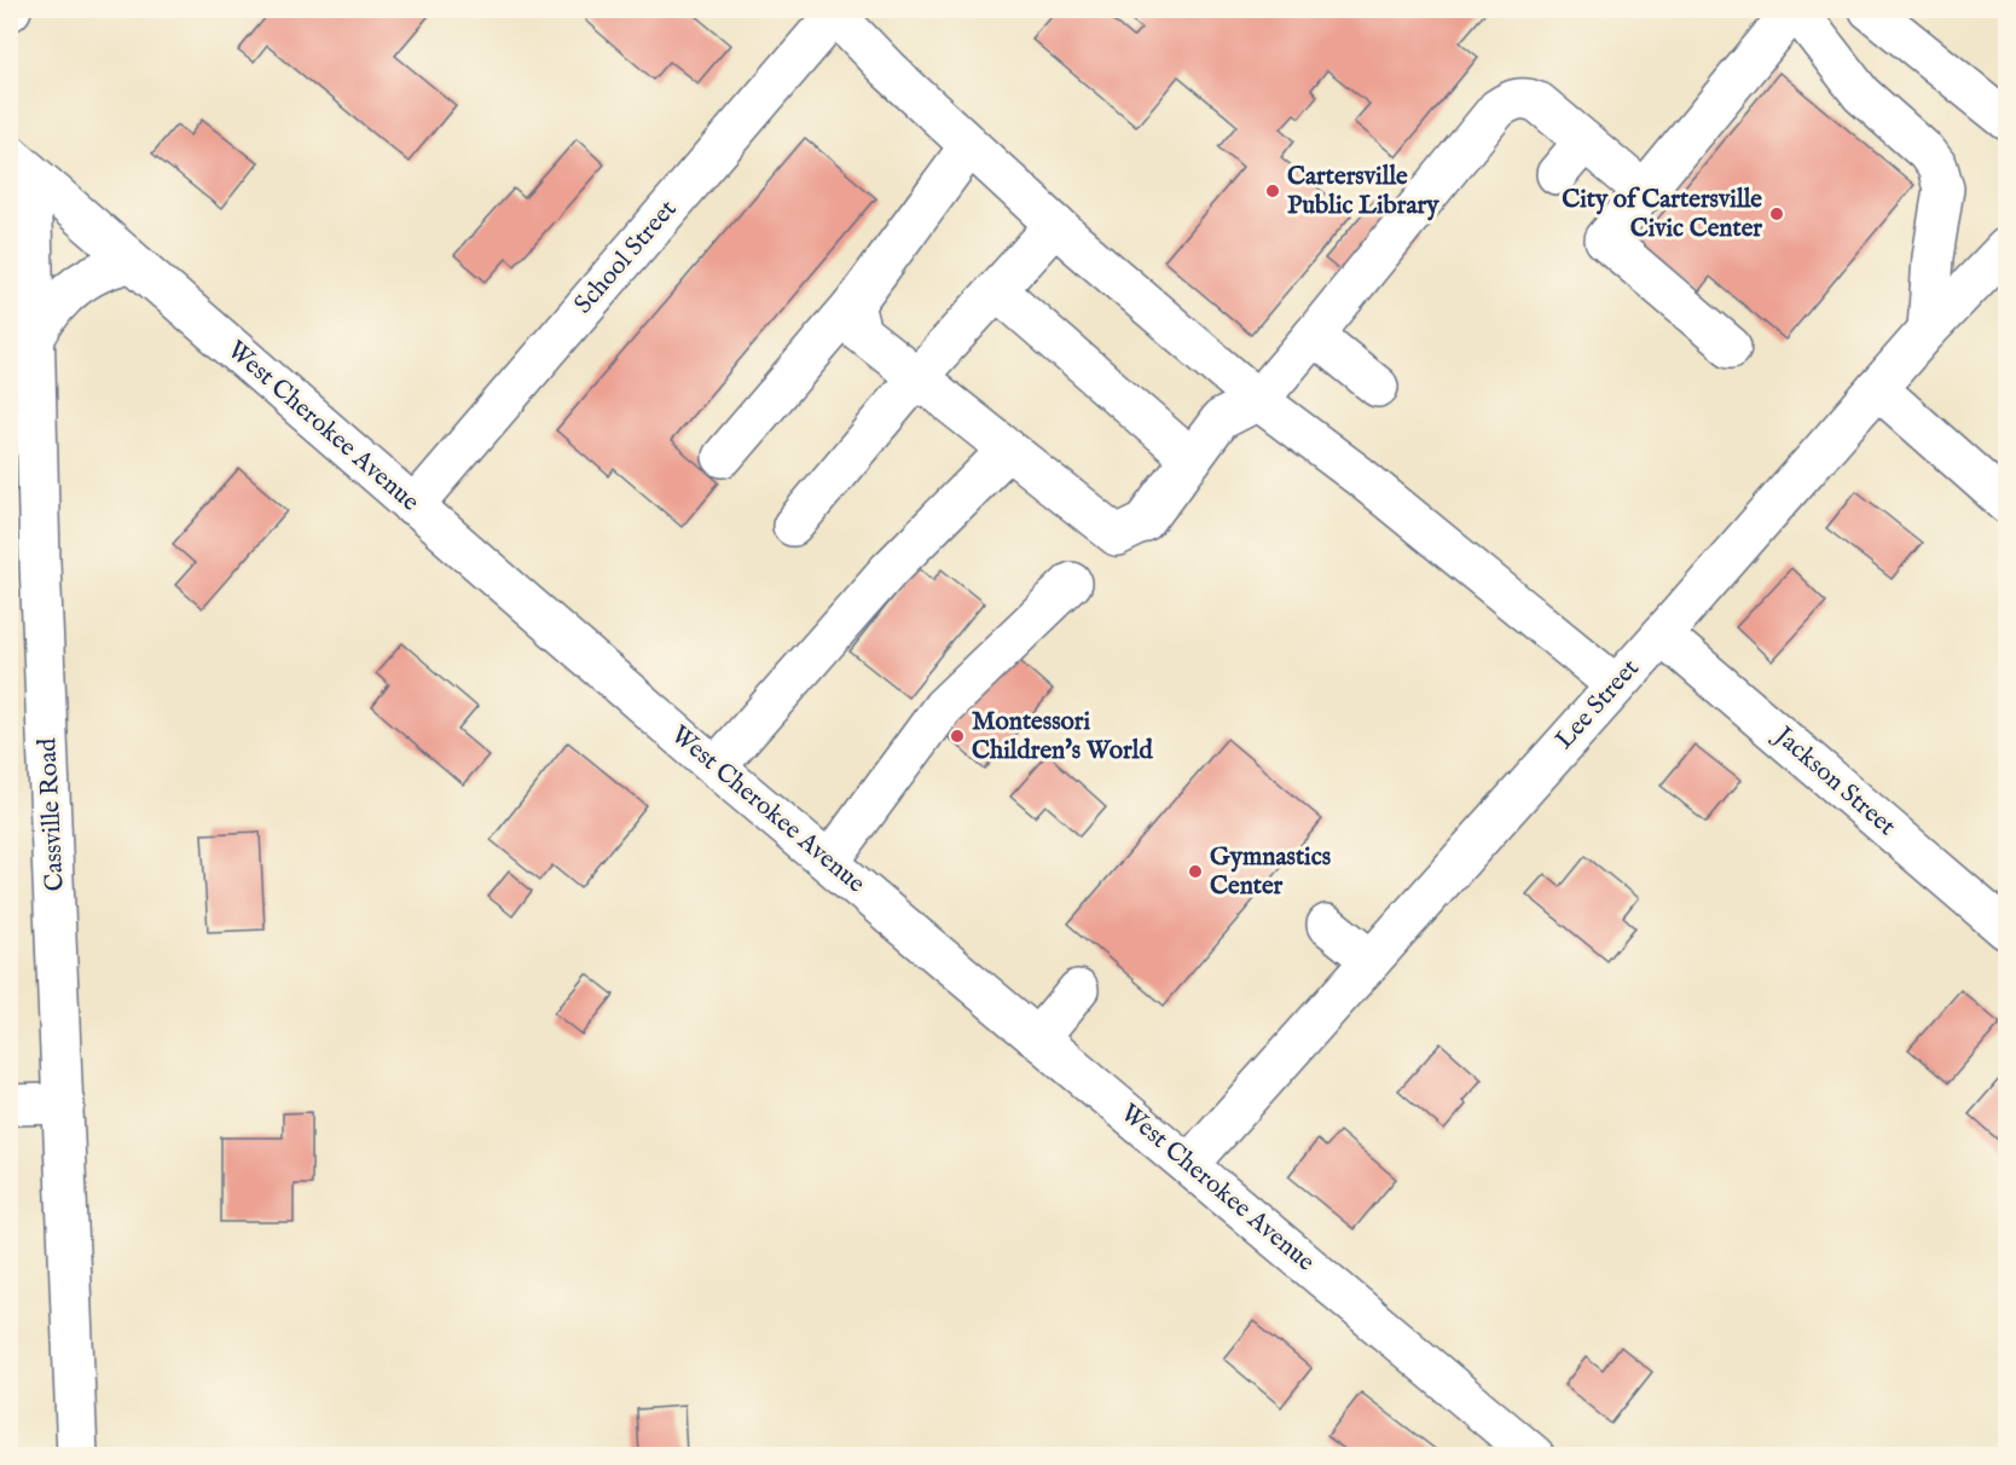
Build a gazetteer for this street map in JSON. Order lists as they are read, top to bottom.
{
  "streets": {
    "main road": [
      "School Street",
      "West Cherokee Avenue",
      "Lee Street",
      "Jackson Street",
      "Cassville Road"
    ]
  },
  "crossings": [
    ["School Street", "West Cherokee Avenue"],
    ["West Cherokee Avenue", "Lee Street"],
    ["West Cherokee Avenue", "Cassville Road"],
    ["Lee Street", "Jackson Street"]
  ],
  "places": [
    "Cartersville Public Library",
    "City of Cartersville Civic Center",
    "Montessori Children's World",
    "Gymnastics Center"
  ]
}
